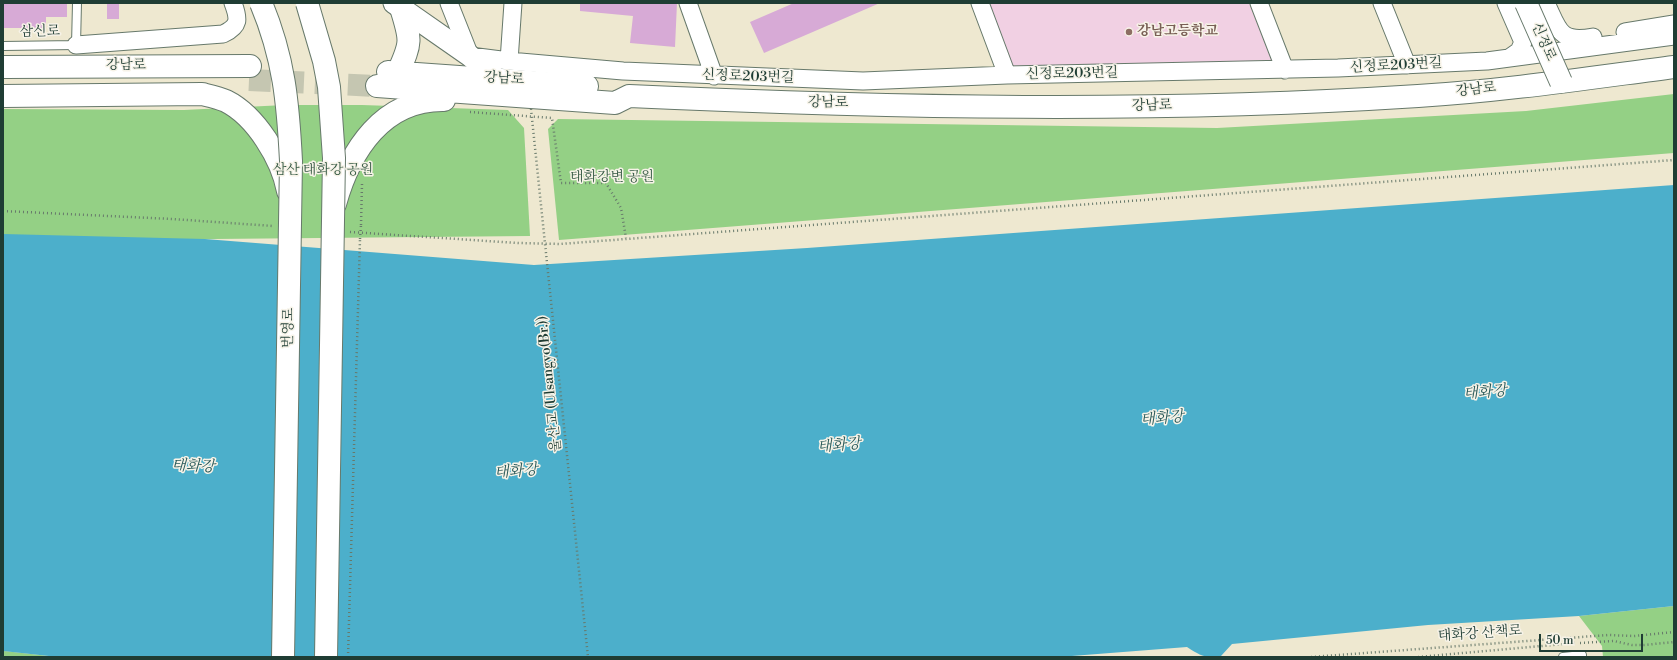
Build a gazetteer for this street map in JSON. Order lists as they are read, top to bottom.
{
  "streets": {
    "main road": ["신정로", "강남로", "번영로"],
    "street": ["신정로203번길"],
    "lane": ["삼신로"],
    "path": ["울산교 (Ulsangyo(Br.))", "태화강 산책로"]
  },
  "crossings": [
    ["신정로", "강남로"],
    ["강남로", "신정로203번길"],
    ["강남로", "울산교 (Ulsangyo(Br.))"]
  ],
  "water": ["태화강"],
  "parks": ["삼산 태화강 공원", "태화강변 공원"],
  "places": ["강남고등학교"],
  "scale_bar": "50 m"
}
